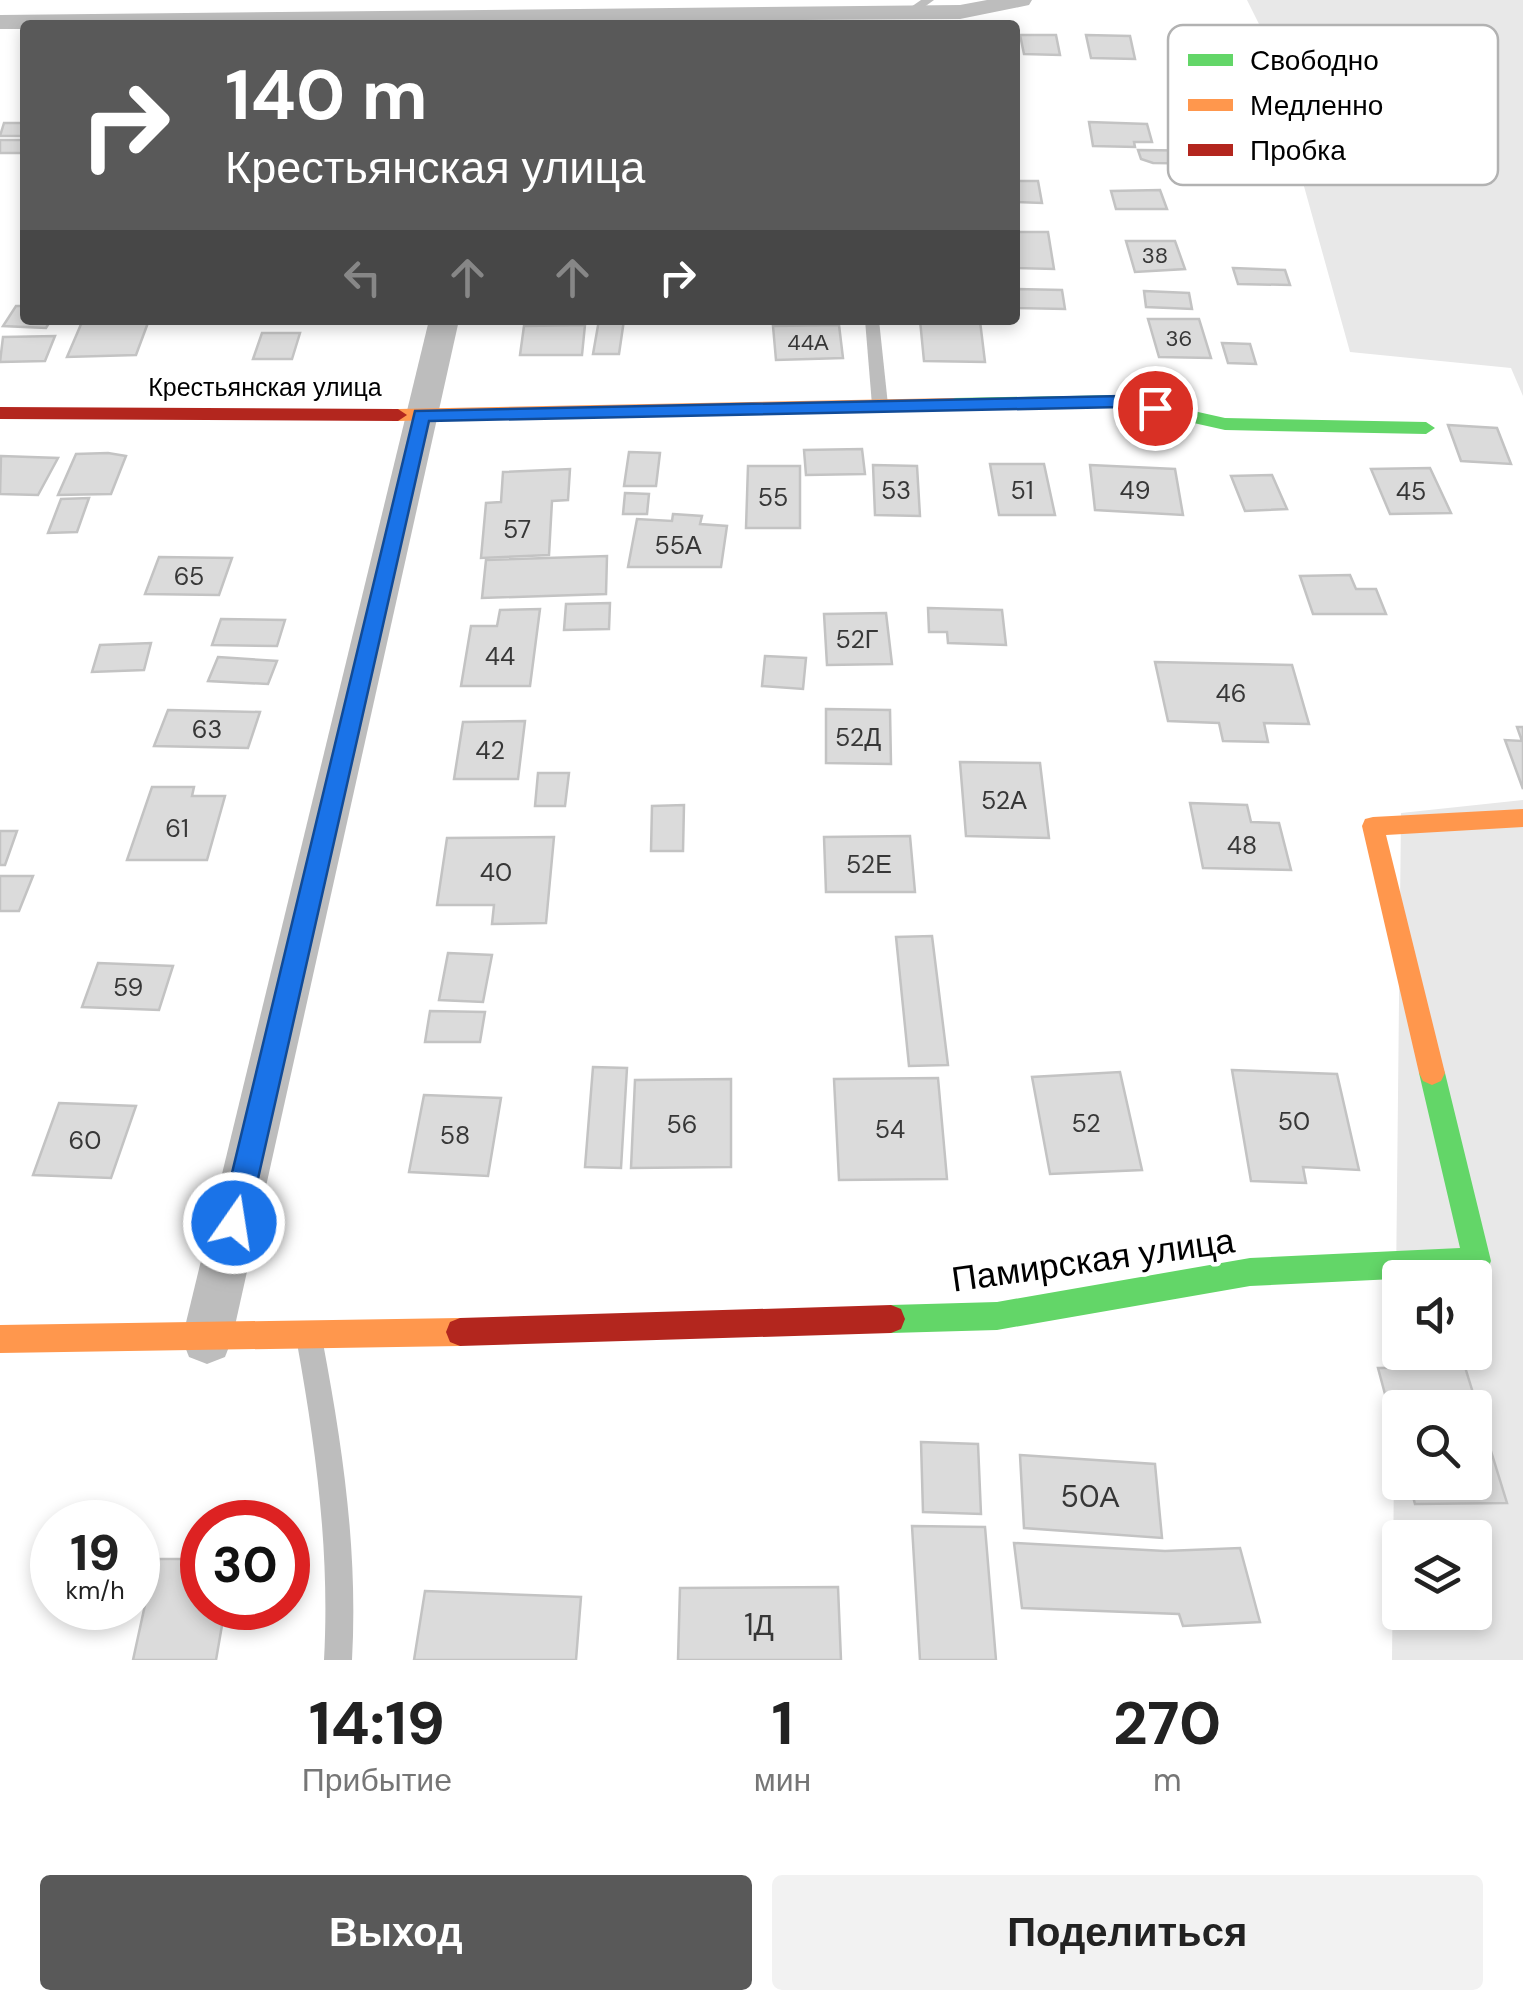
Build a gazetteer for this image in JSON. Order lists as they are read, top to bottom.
{
  "streets": {
    "street": ["Крестьянская улица", "Памирская улица"]
  },
  "house_numbers": [
    "38",
    "36",
    "44А",
    "53",
    "51",
    "49",
    "45",
    "55",
    "57",
    "55А",
    "65",
    "52Г",
    "44",
    "46",
    "63",
    "52Д",
    "42",
    "52А",
    "61",
    "48",
    "52Е",
    "40",
    "59",
    "50",
    "52",
    "56",
    "54",
    "58",
    "60",
    "50А",
    "1Д"
  ],
  "legend": ["Свободно", "Медленно", "Пробка"],
  "page": {
    "turn": ["140 m", "Крестьянская улица"],
    "speed": "19 km/h",
    "limit": "30",
    "eta": [
      "14:19",
      "Прибытие",
      "1",
      "мин",
      "270",
      "m"
    ],
    "buttons": ["Выход", "Поделиться"]
  }
}
